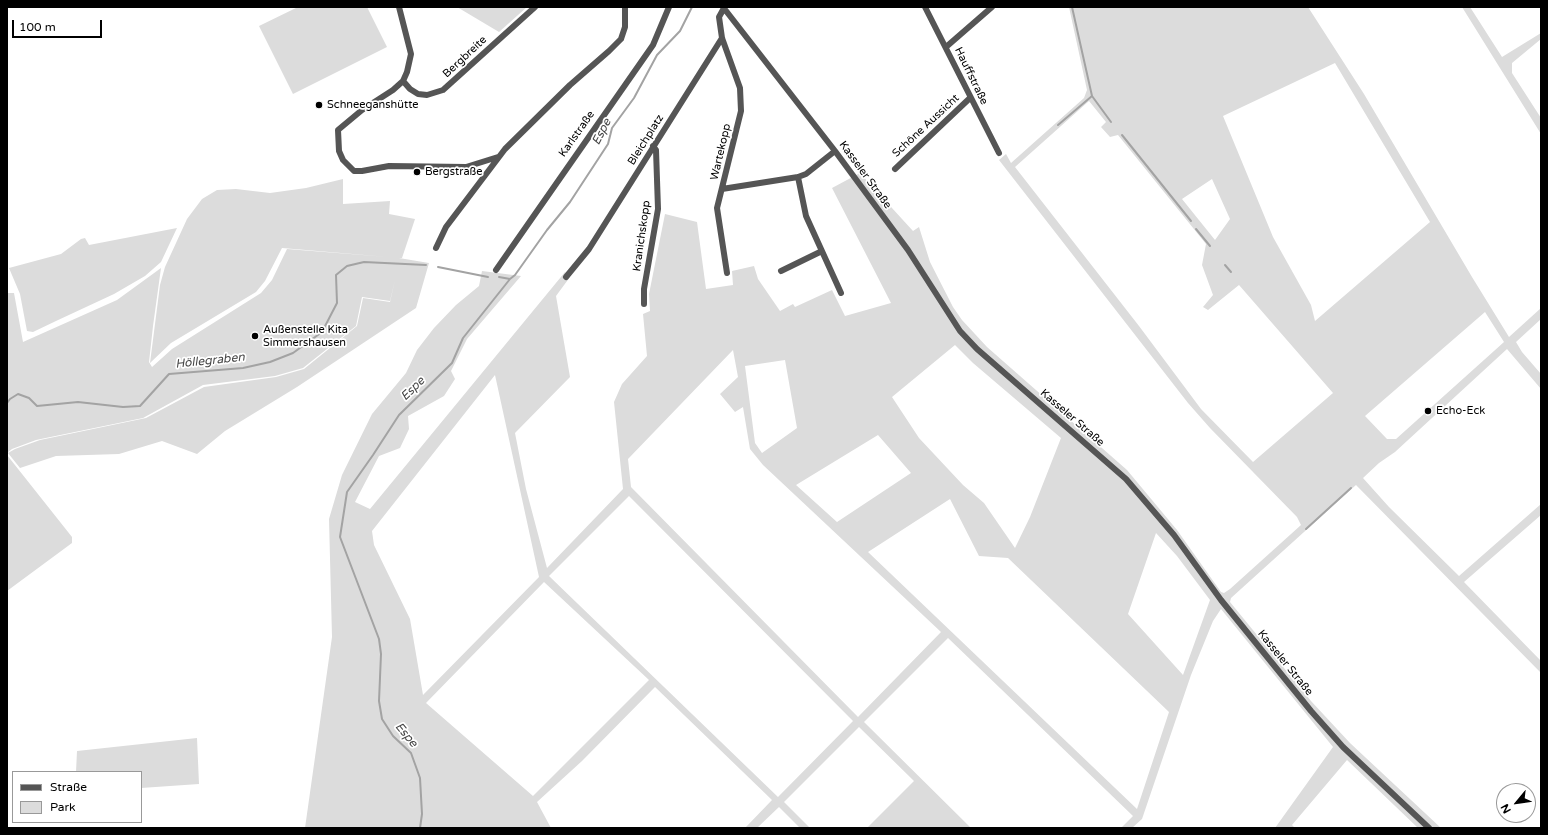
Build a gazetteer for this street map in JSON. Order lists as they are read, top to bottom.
{
  "streets": {
    "street": [
      "Bergbreite",
      "Hauffstraße",
      "Schöne Aussicht",
      "Karlstraße",
      "Bleichplatz",
      "Wartekopp",
      "Kasseler Straße",
      "Kranichskopp"
    ]
  },
  "crossings": [
    ["Hauffstraße", "Schöne Aussicht"],
    ["Bleichplatz", "Wartekopp"],
    ["Bleichplatz", "Kranichskopp"]
  ],
  "water": ["Espe", "Höllegraben"],
  "places": [
    "Schneeganshütte",
    "Bergstraße",
    "Außenstelle Kita Simmershausen",
    "Echo-Eck"
  ],
  "legend": ["Straße", "Park"],
  "scale_bar": "100 m",
  "north": "bottom left"
}
